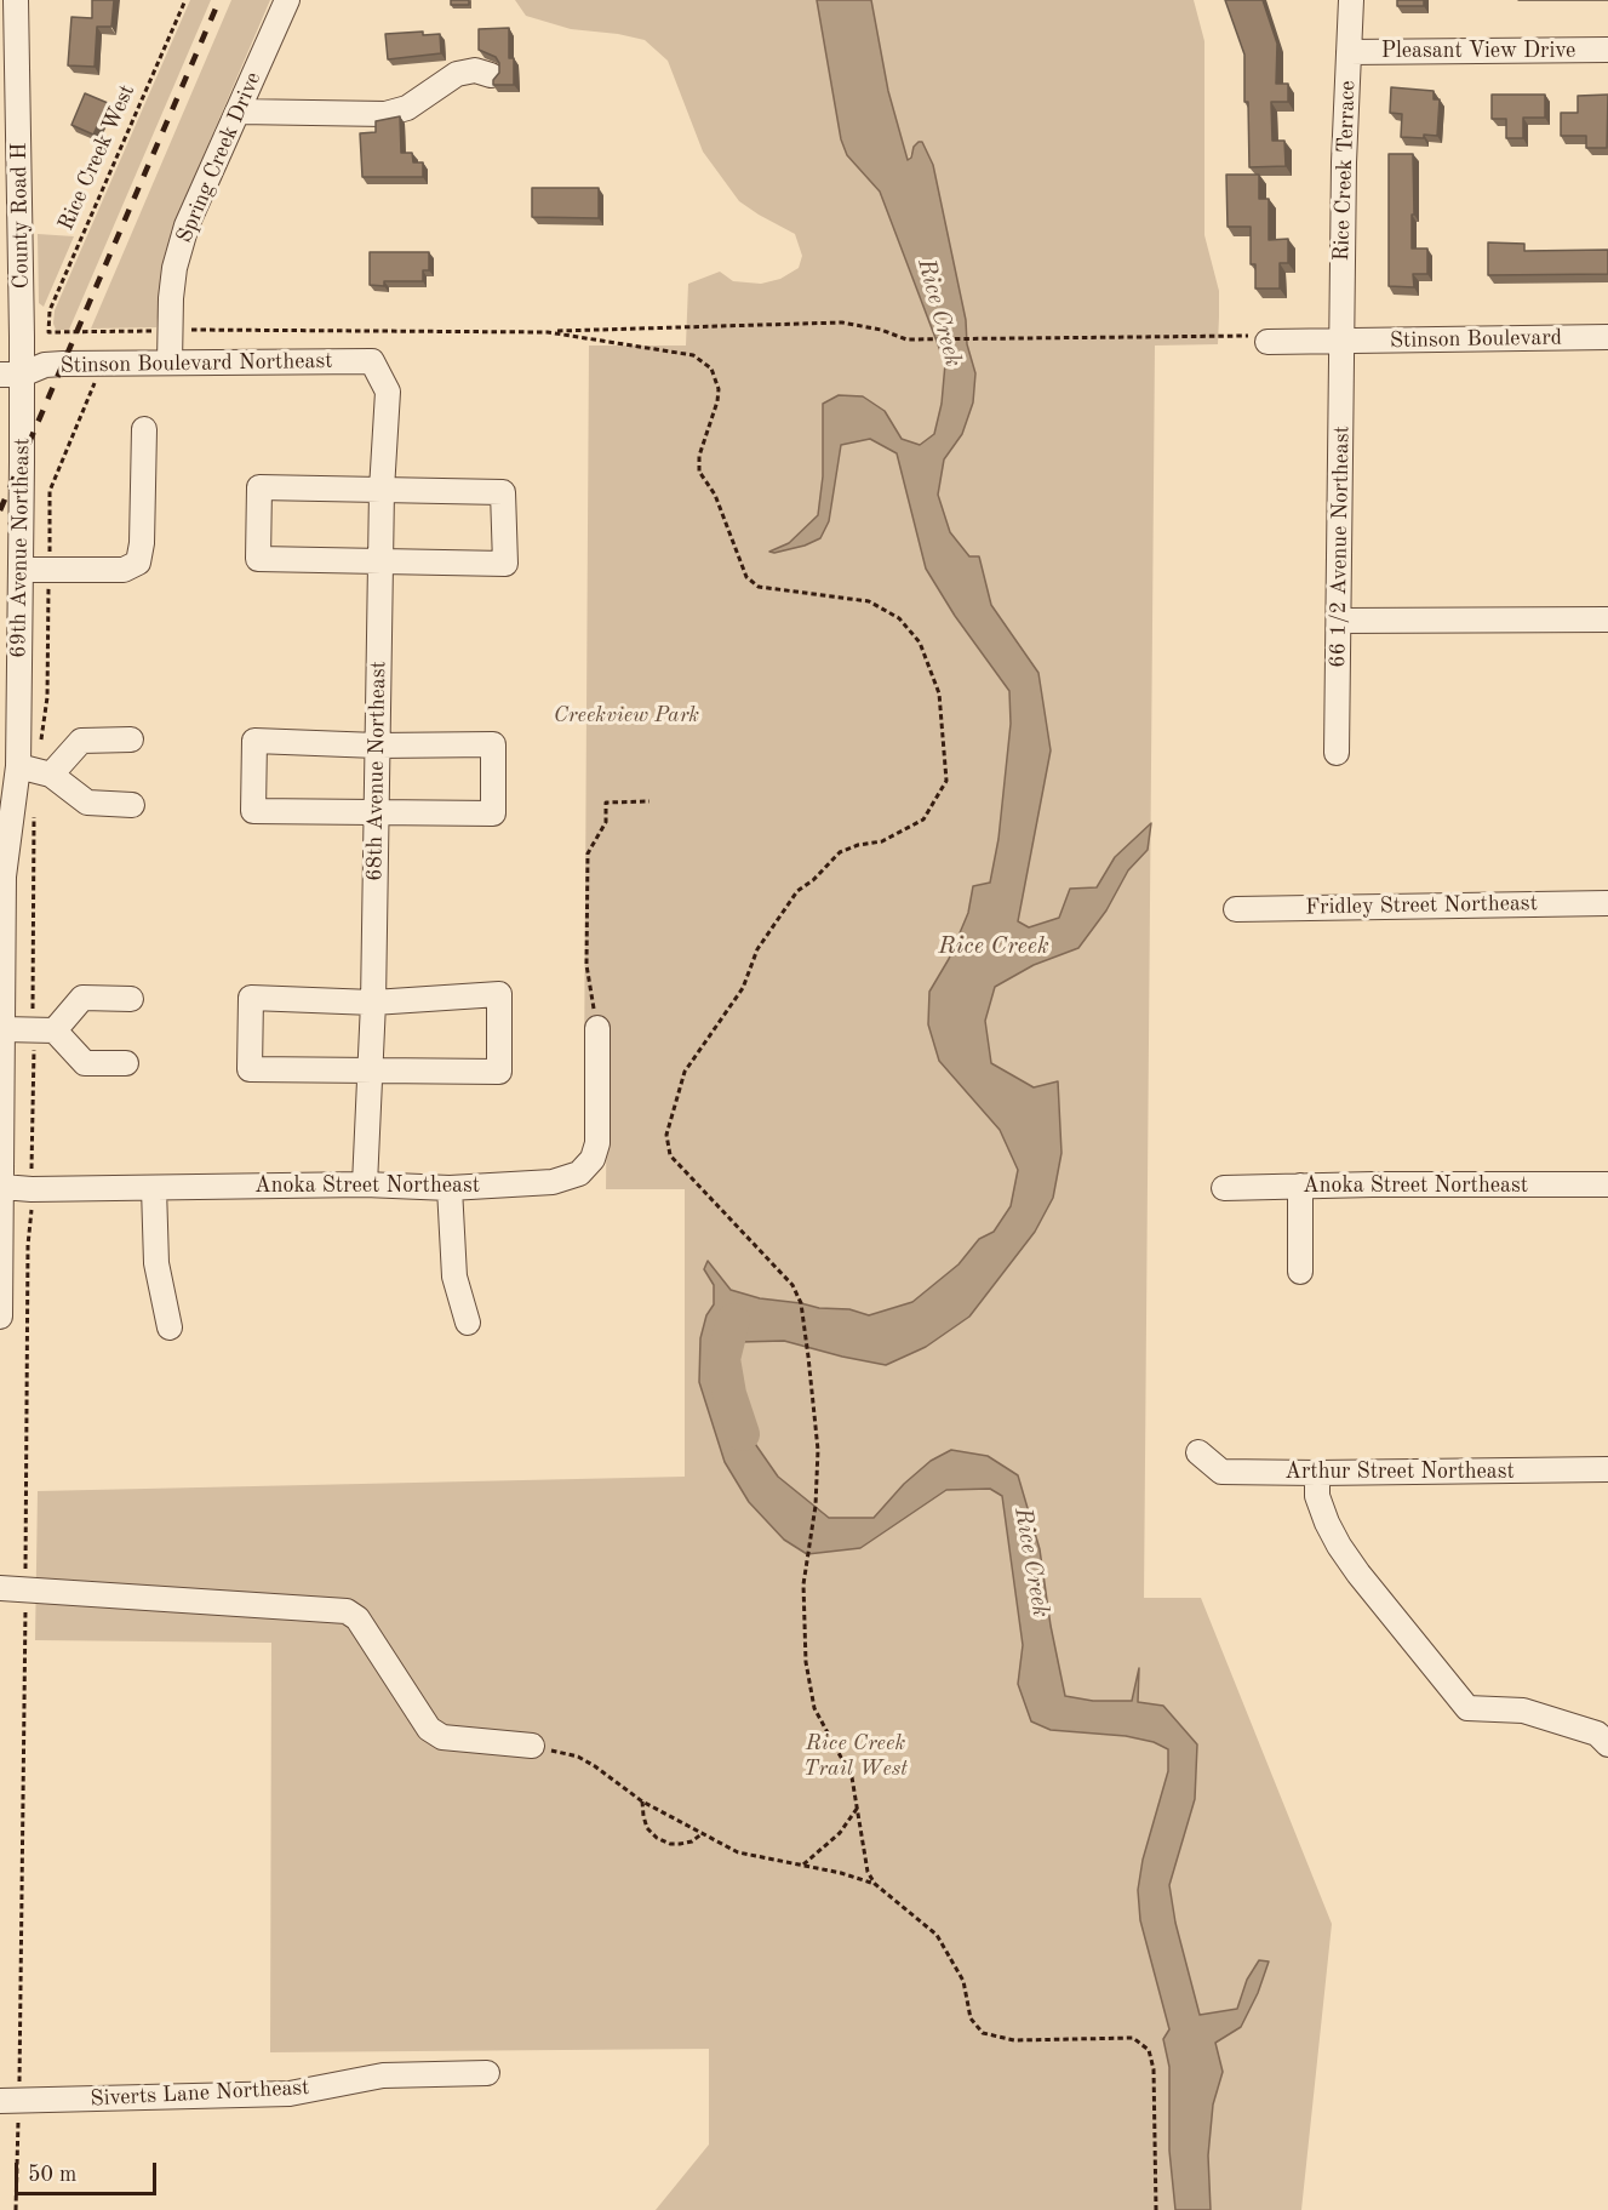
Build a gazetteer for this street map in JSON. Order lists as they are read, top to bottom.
{
  "streets": {
    "street": [
      "Pleasant View Drive",
      "Spring Creek Drive",
      "Rice Creek Terrace",
      "County Road H",
      "Stinson Boulevard",
      "Stinson Boulevard Northeast",
      "66 1/2 Avenue Northeast",
      "69th Avenue Northeast",
      "68th Avenue Northeast",
      "Fridley Street Northeast",
      "Anoka Street Northeast",
      "Arthur Street Northeast",
      "Siverts Lane Northeast"
    ],
    "path": ["Rice Creek West"]
  },
  "crossings": [
    ["Pleasant View Drive", "Rice Creek Terrace"],
    ["Spring Creek Drive", "Stinson Boulevard Northeast"],
    ["Rice Creek Terrace", "Stinson Boulevard"],
    ["Rice Creek Terrace", "66 1/2 Avenue Northeast"],
    ["County Road H", "69th Avenue Northeast"],
    ["Stinson Boulevard", "66 1/2 Avenue Northeast"],
    ["Stinson Boulevard Northeast", "69th Avenue Northeast"],
    ["Stinson Boulevard Northeast", "68th Avenue Northeast"],
    ["69th Avenue Northeast", "Anoka Street Northeast"],
    ["68th Avenue Northeast", "Anoka Street Northeast"]
  ],
  "water": ["Rice Creek"],
  "parks": ["Creekview Park", "Rice Creek Trail West"],
  "scale_bar": "50 m"
}
